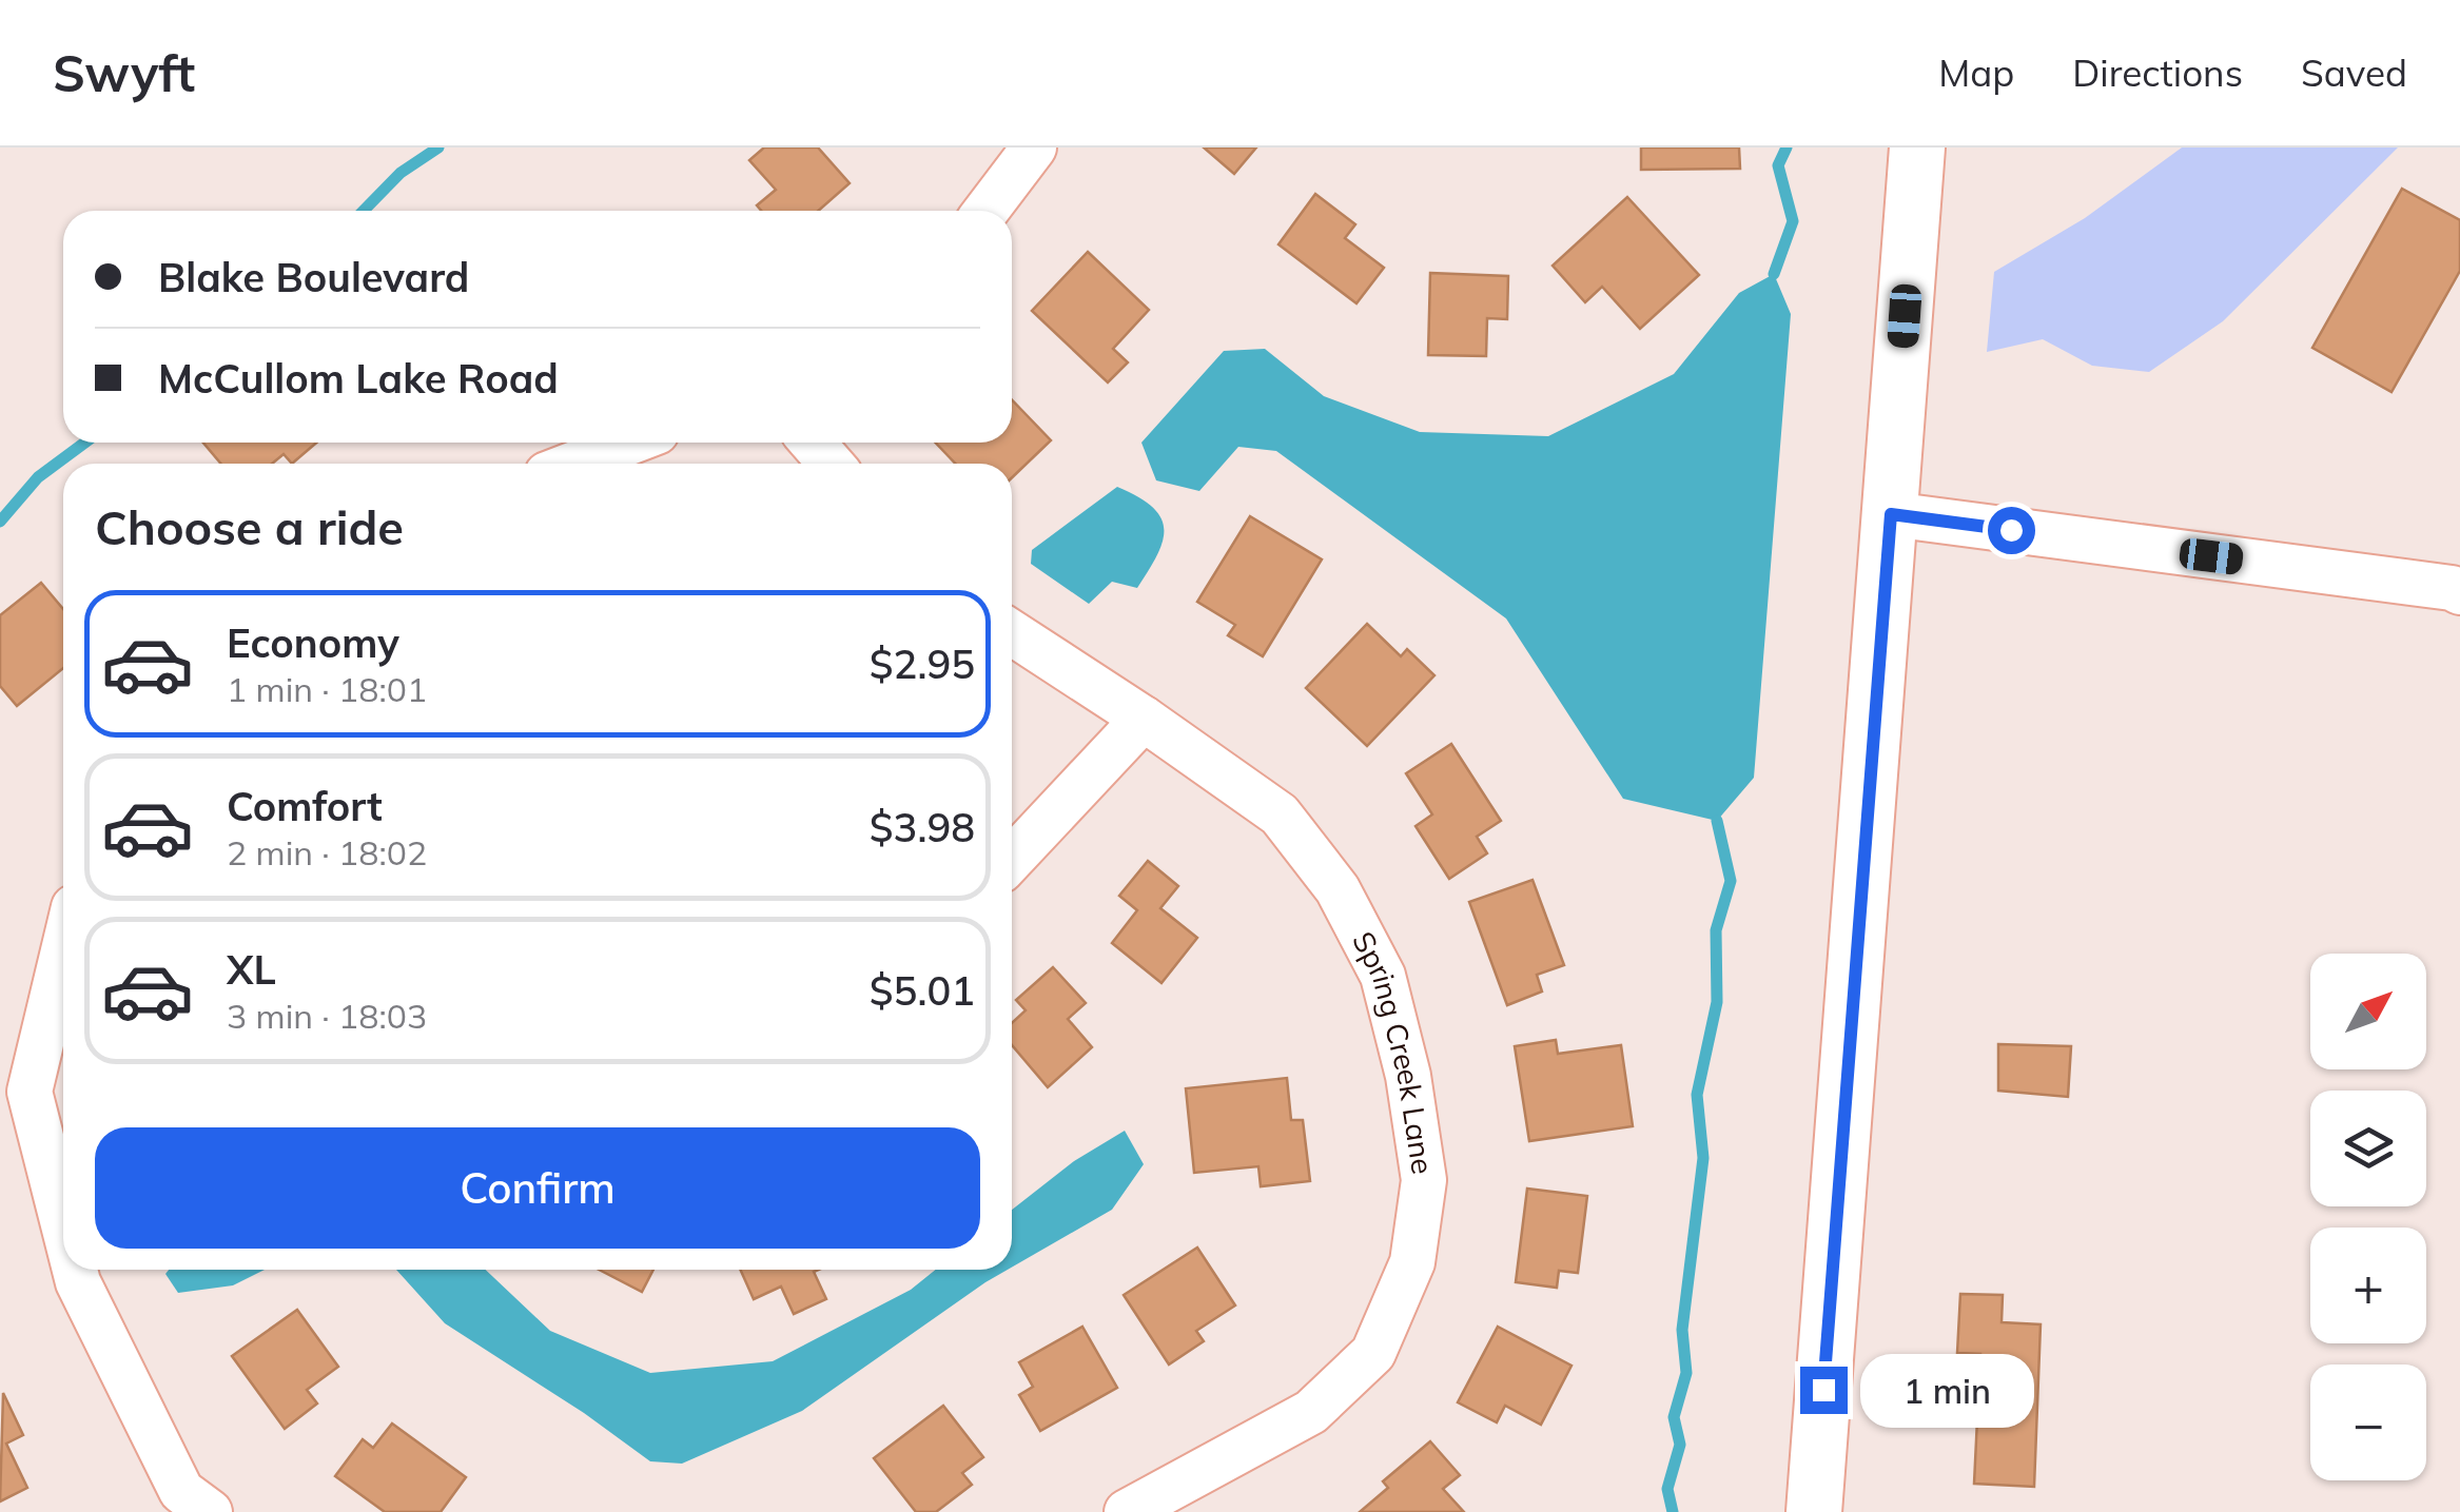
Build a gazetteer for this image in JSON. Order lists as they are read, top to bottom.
{
  "streets": {
    "street": ["Spring Creek Lane"]
  },
  "north": "top right",
  "page": {
    "header": "Swyft",
    "nav": ["Map", "Directions", "Saved"],
    "banner": ["Blake Boulevard", "McCullom Lake Road"],
    "heading": "Choose a ride",
    "list": [
      {
        "name": "Economy",
        "note": "1 min · 18:01",
        "value": "$2.95"
      },
      {
        "name": "Comfort",
        "note": "2 min · 18:02",
        "value": "$3.98"
      },
      {
        "name": "XL",
        "note": "3 min · 18:03",
        "value": "$5.01"
      }
    ],
    "map_buttons": ["+", "−"],
    "buttons": "Confirm",
    "bubble": "1 min"
  }
}
